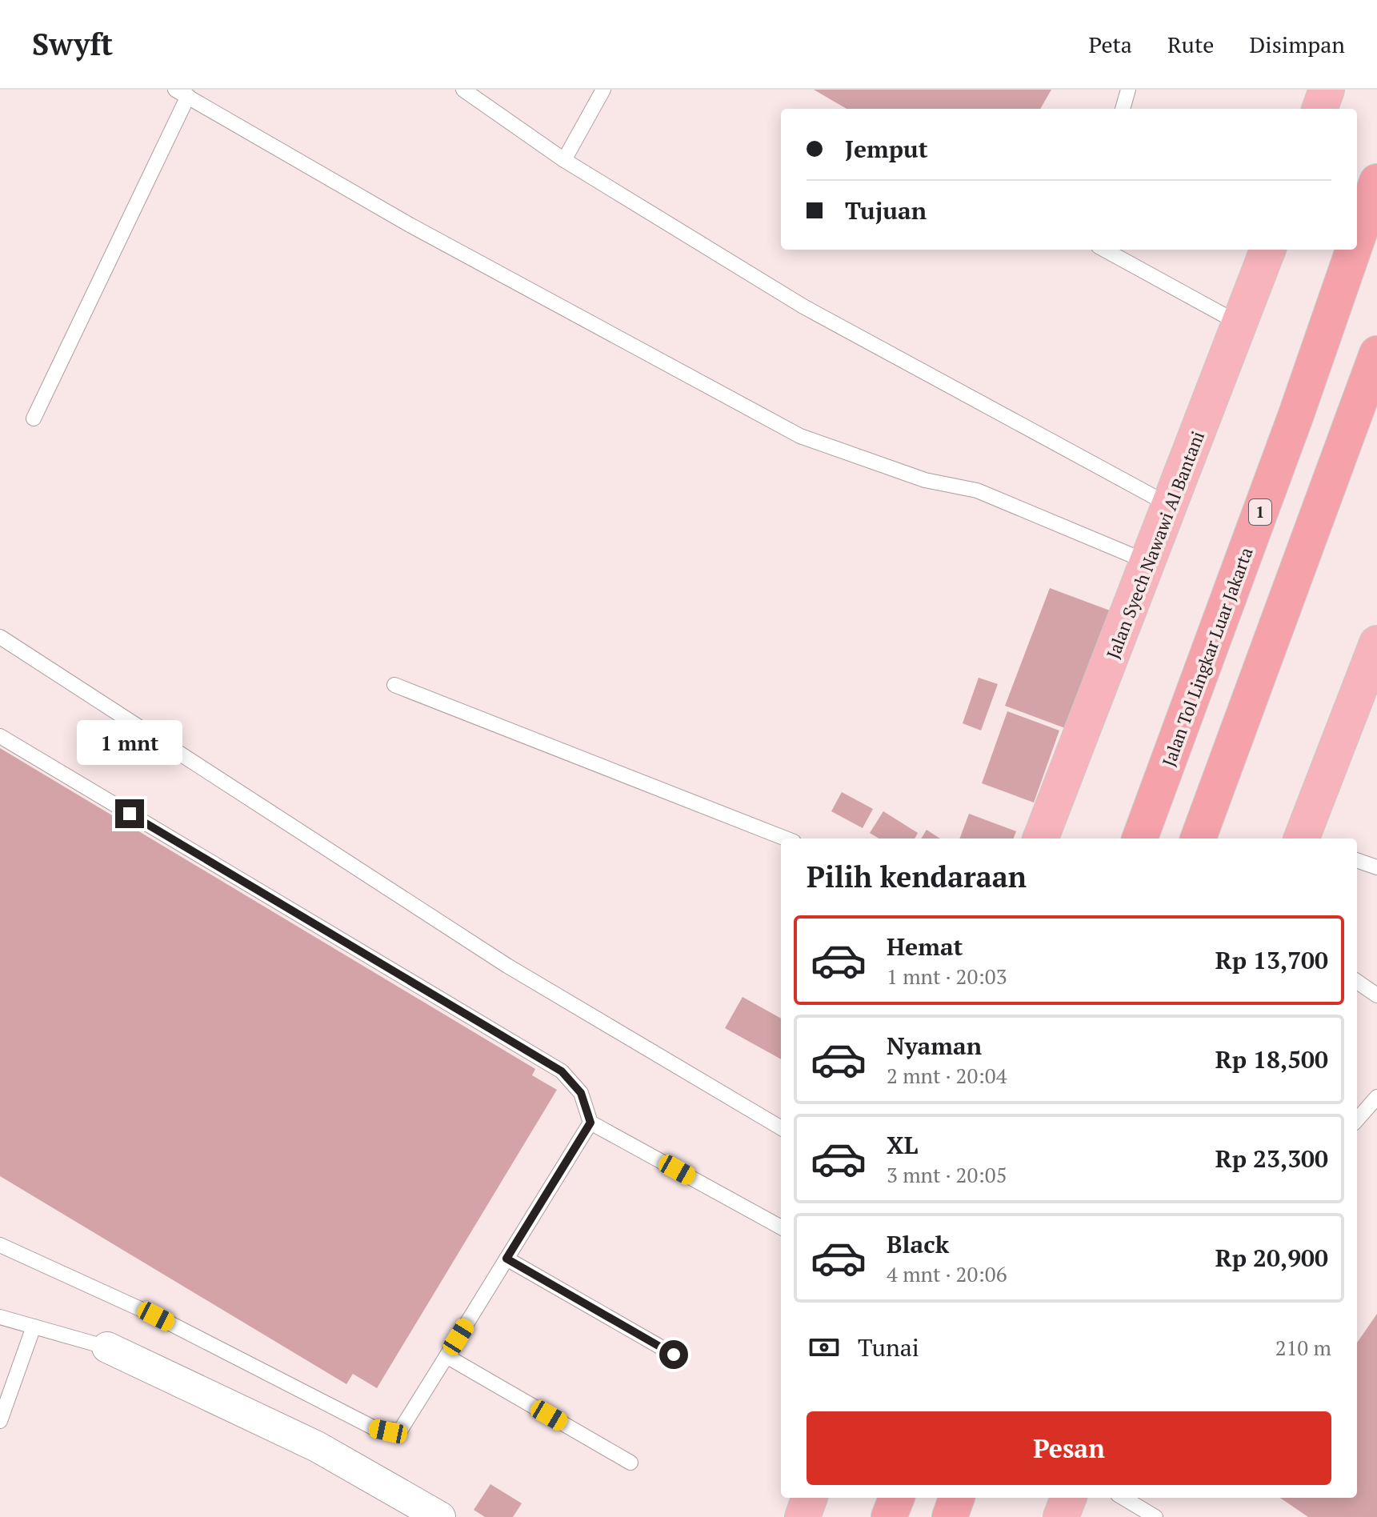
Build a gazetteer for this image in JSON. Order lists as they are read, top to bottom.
{
  "streets": {
    "highway": ["1", "Jalan Syech Nawawi Al Bantani", "Jalan Tol Lingkar Luar Jakarta"]
  },
  "page": {
    "header": "Swyft",
    "nav": ["Peta", "Rute", "Disimpan"],
    "banner": ["Jemput", "Tujuan"],
    "bubble": "1 mnt",
    "heading": "Pilih kendaraan",
    "list": [
      {
        "name": "Hemat",
        "note": "1 mnt · 20:03",
        "value": "Rp 13,700"
      },
      {
        "name": "Nyaman",
        "note": "2 mnt · 20:04",
        "value": "Rp 18,500"
      },
      {
        "name": "XL",
        "note": "3 mnt · 20:05",
        "value": "Rp 23,300"
      },
      {
        "name": "Black",
        "note": "4 mnt · 20:06",
        "value": "Rp 20,900"
      }
    ],
    "pay": ["Tunai", "210 m"],
    "buttons": "Pesan"
  }
}
